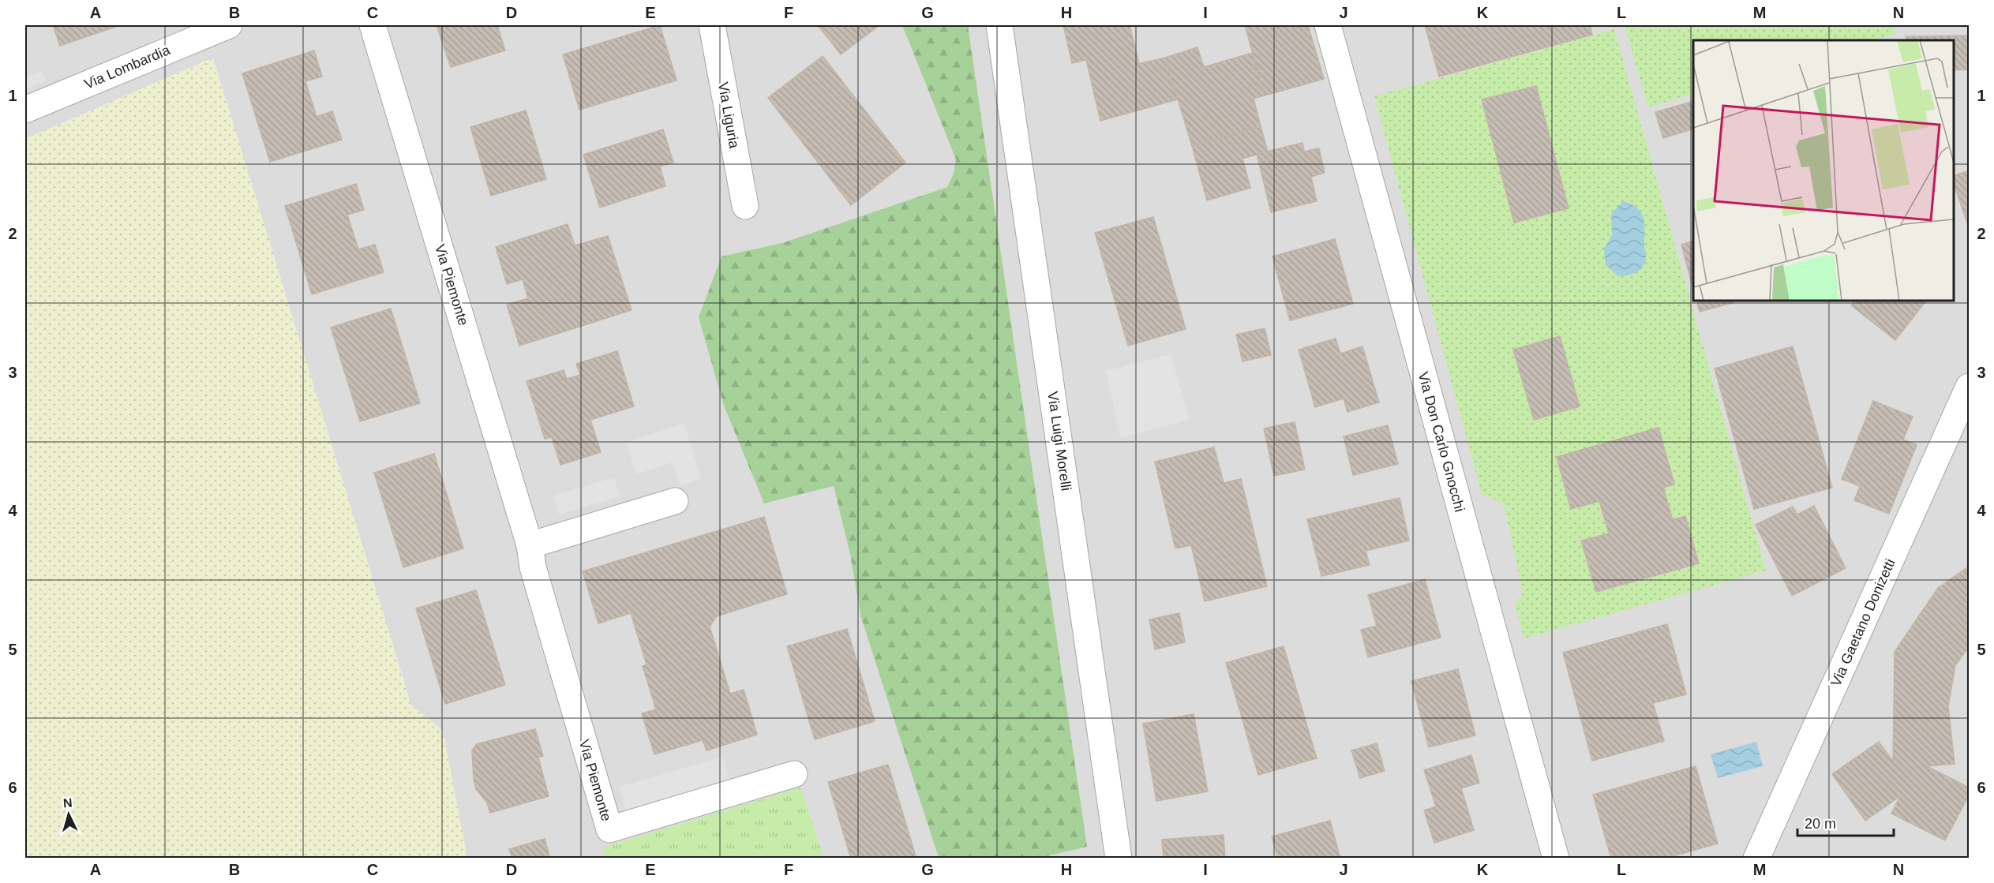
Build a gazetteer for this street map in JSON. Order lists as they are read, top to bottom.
{
  "streets": {
    "street": [
      "Via Lombardia",
      "Via Liguria",
      "Via Piemonte",
      "Via Luigi Morelli",
      "Via Don Carlo Gnocchi",
      "Via Gaetano Donizetti"
    ]
  },
  "scale_bar": "20 m",
  "north": "top",
  "grid": {
    "columns": [
      "A",
      "B",
      "C",
      "D",
      "E",
      "F",
      "G",
      "H",
      "I",
      "J",
      "K",
      "L",
      "M",
      "N"
    ],
    "rows": [
      "1",
      "2",
      "3",
      "4",
      "5",
      "6"
    ]
  }
}
